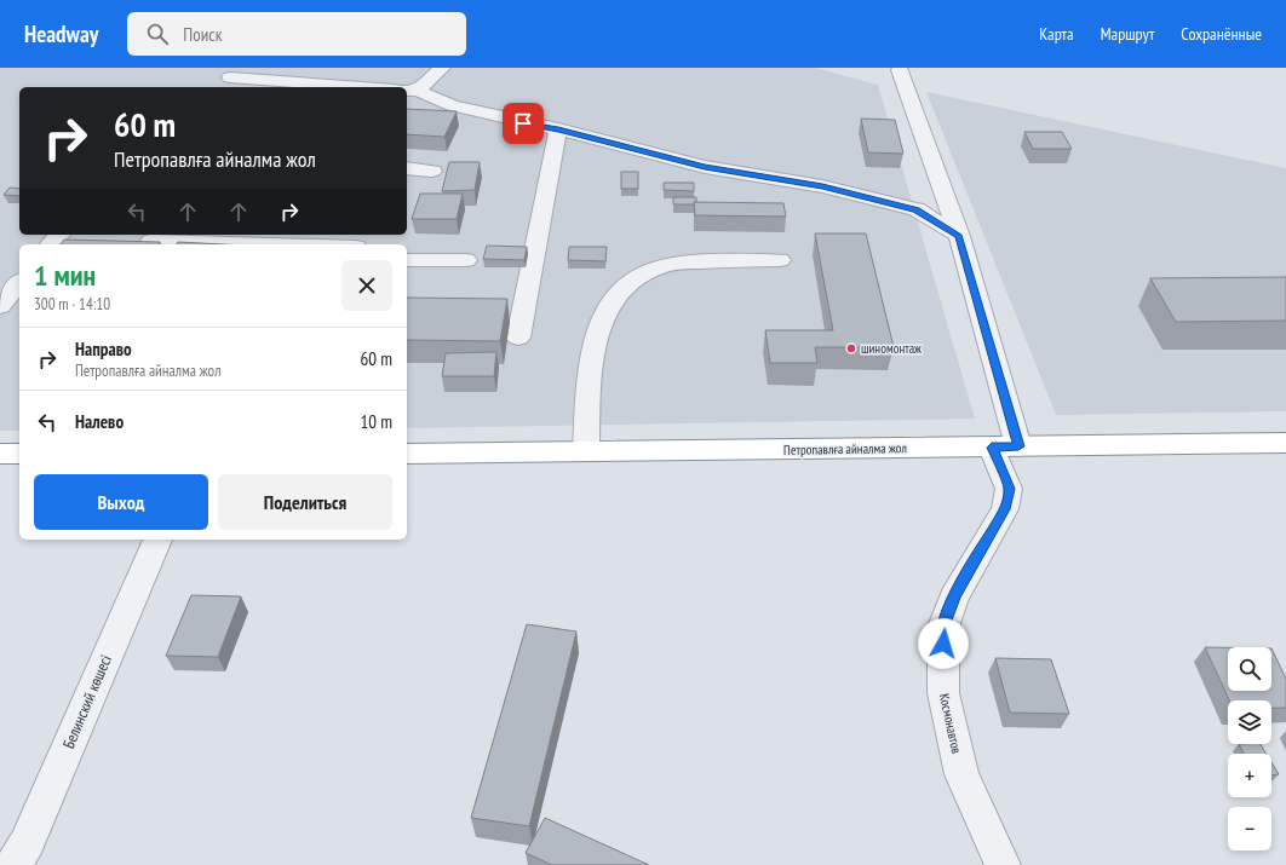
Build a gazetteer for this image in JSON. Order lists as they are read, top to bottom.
{
  "streets": {
    "highway": ["Петропавлға айналма жол"],
    "street": ["Белинский көшесі", "Космонавтов"]
  },
  "crossings": [
    ["Петропавлға айналма жол", "Космонавтов"]
  ],
  "places": ["шиномонтаж"],
  "page": {
    "header": "Headway",
    "search": "Поиск",
    "nav": ["Карта", "Маршрут", "Сохранённые"],
    "turn": ["60 m", "Петропавлға айналма жол"],
    "heading": ["1 мин", "300 m · 14:10"],
    "list": [
      {
        "name": "Направо",
        "note": "Петропавлға айналма жол",
        "value": "60 m"
      },
      {
        "name": "Налево",
        "value": "10 m"
      }
    ],
    "buttons": ["Выход", "Поделиться"],
    "map_buttons": ["+", "−"]
  }
}
